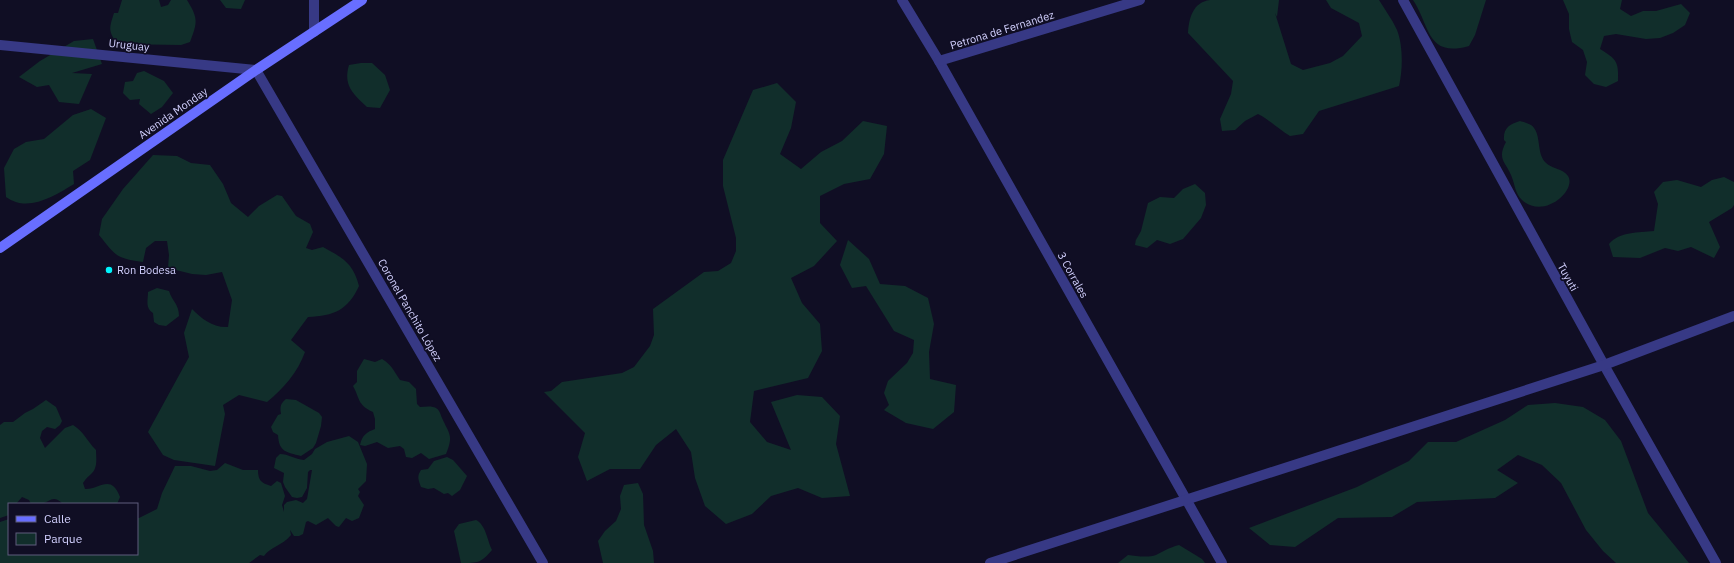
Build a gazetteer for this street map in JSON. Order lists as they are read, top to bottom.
{
  "streets": {
    "main road": ["Avenida Monday"],
    "street": [
      "Petrona de Fernandez",
      "Uruguay",
      "3 Corrales",
      "Tuyuti",
      "Coronel Panchito López"
    ]
  },
  "crossings": [
    ["Petrona de Fernandez", "3 Corrales"],
    ["Uruguay", "Avenida Monday"],
    ["Uruguay", "Coronel Panchito López"],
    ["Avenida Monday", "Coronel Panchito López"]
  ],
  "places": ["Ron Bodesa"],
  "legend": ["Calle", "Parque"]
}
